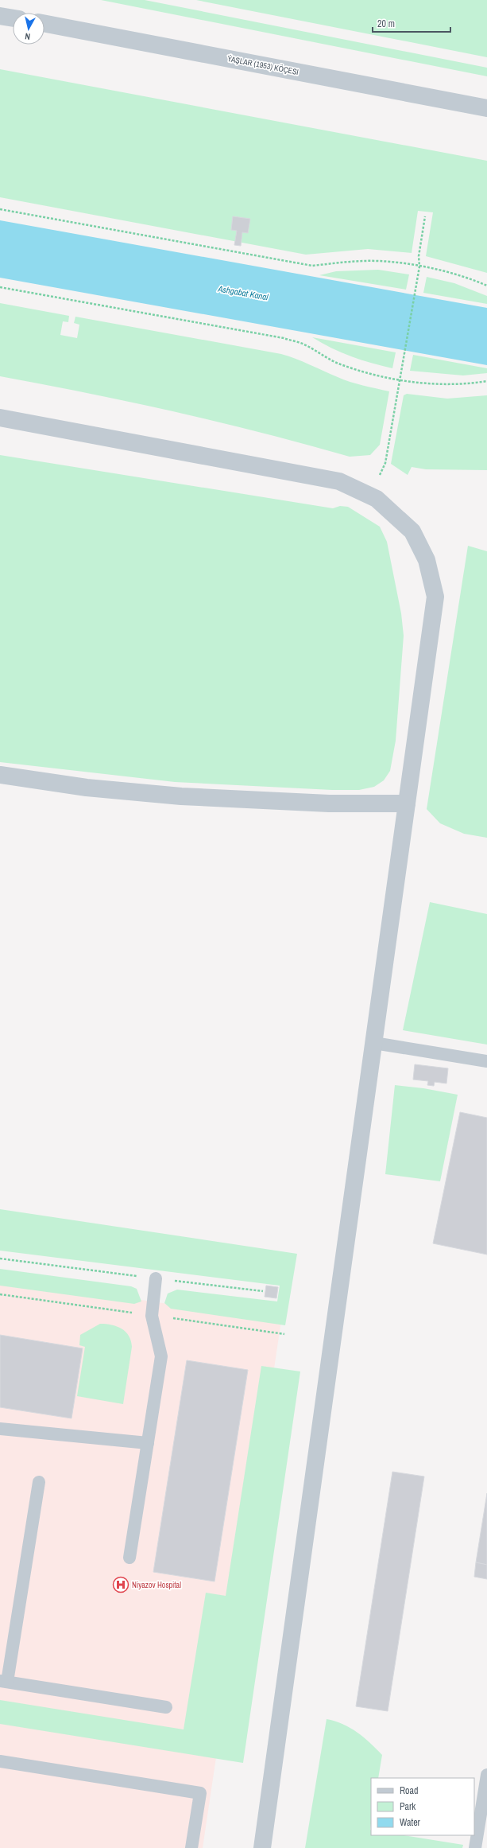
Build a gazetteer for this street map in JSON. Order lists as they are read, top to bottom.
{
  "streets": {
    "street": ["ÝAŞLAR (1953) KÖÇESI"]
  },
  "water": ["Ashgabat Kanal"],
  "places": {
    "hospital": ["Niyazov Hospital"]
  },
  "legend": ["Road", "Park", "Water"],
  "scale_bar": "20 m",
  "north": "bottom"
}
